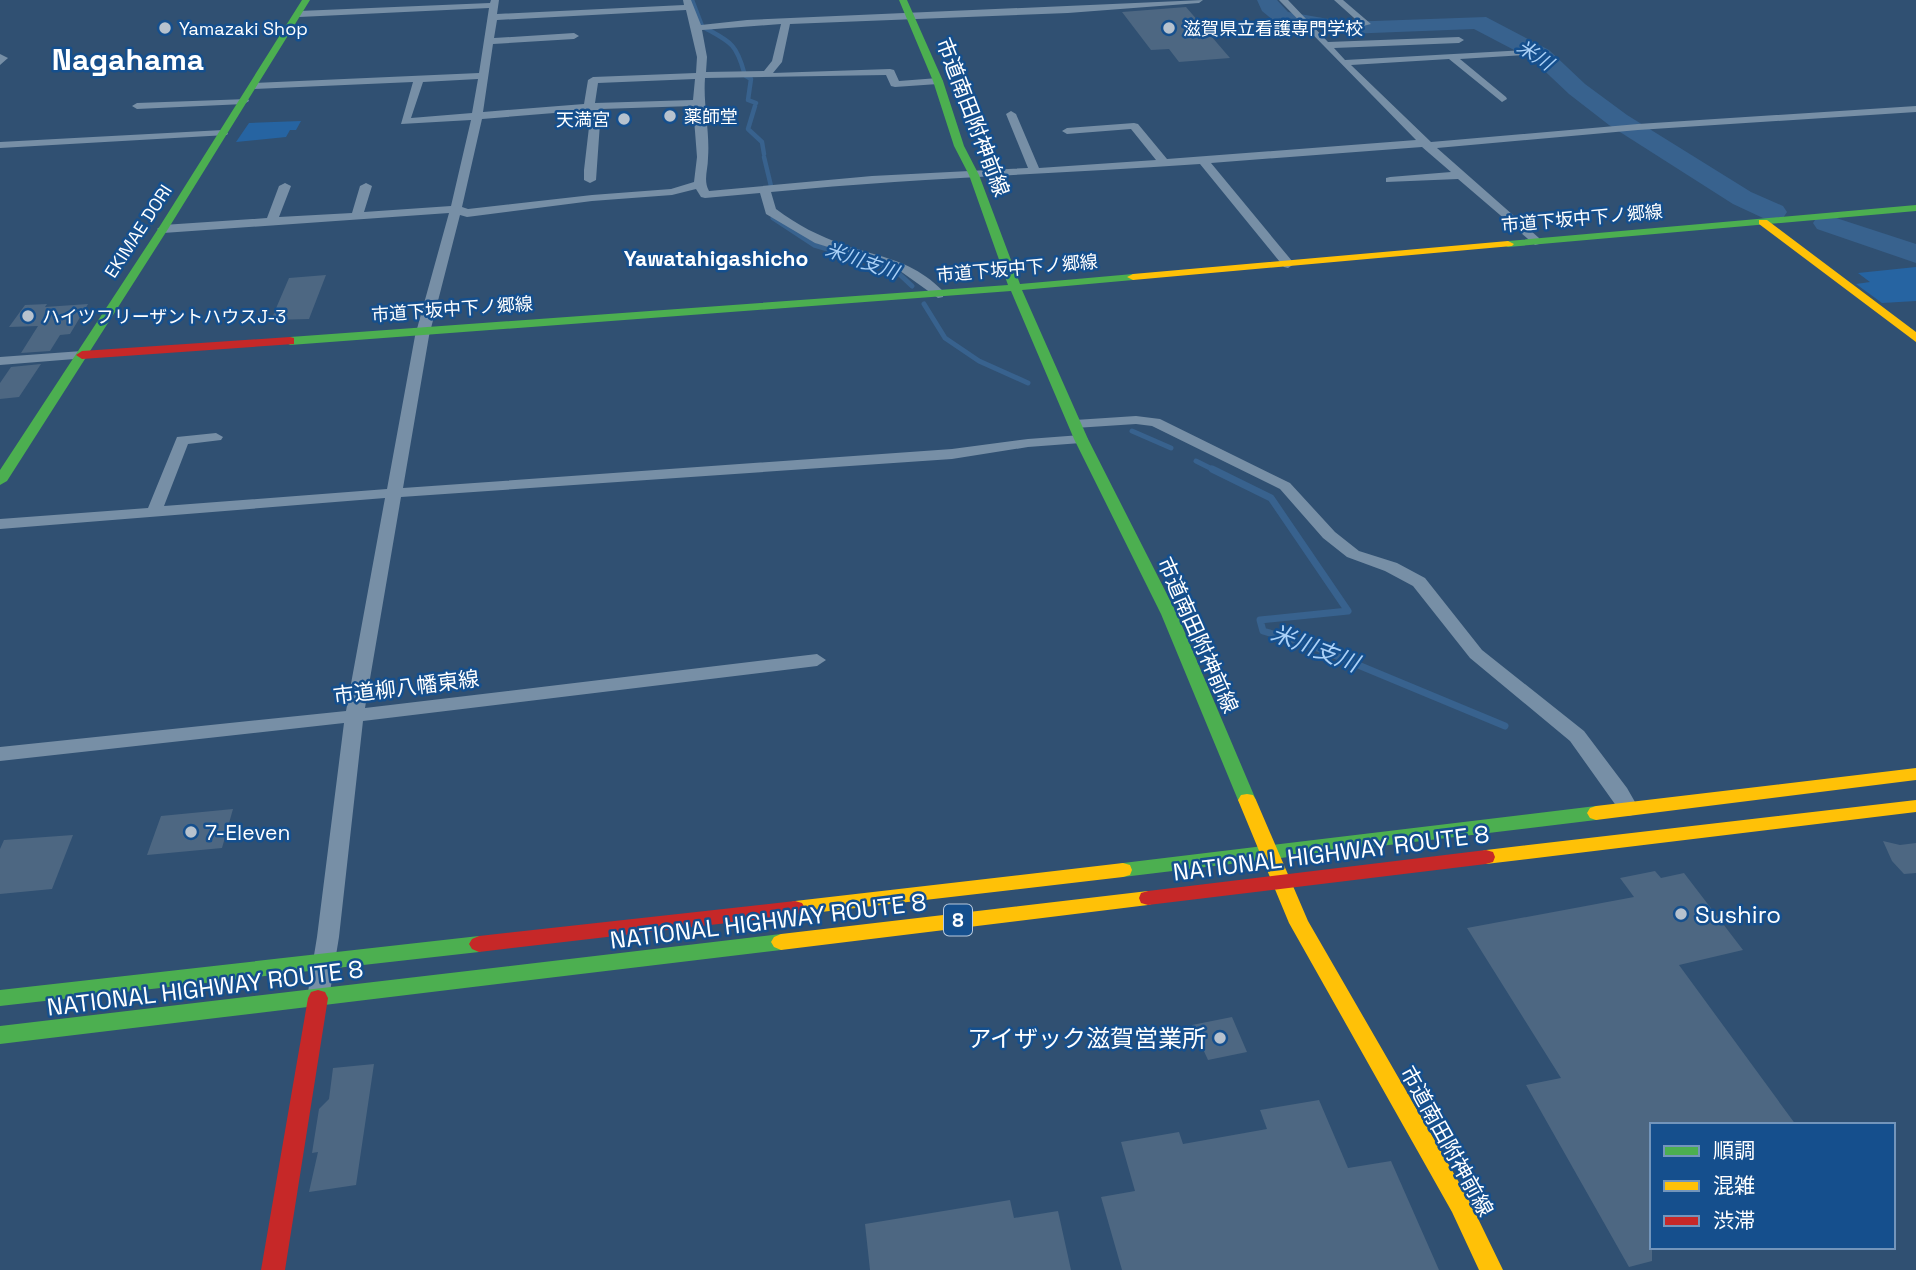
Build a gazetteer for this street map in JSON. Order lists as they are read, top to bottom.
{
  "streets": {
    "main road": [
      "市道南田附神前線",
      "市道下坂中下ノ郷線",
      "EKIMAE DORI",
      "NATIONAL HIGHWAY ROUTE 8",
      "8"
    ],
    "street": ["市道柳八幡東線"]
  },
  "crossings": [
    ["市道南田附神前線", "市道下坂中下ノ郷線"],
    ["市道南田附神前線", "NATIONAL HIGHWAY ROUTE 8"],
    ["市道下坂中下ノ郷線", "EKIMAE DORI"]
  ],
  "districts": ["Nagahama", "Yawatahigashicho"],
  "water": ["米川", "米川支川"],
  "places": [
    "Yamazaki Shop",
    "滋賀県立看護専門学校",
    "薬師堂",
    "天満宮",
    "ハイツフリーザントハウスJ-3",
    "7-Eleven",
    "Sushiro",
    "アイザック滋賀営業所"
  ],
  "legend": ["順調", "混雑", "渋滞"]
}
